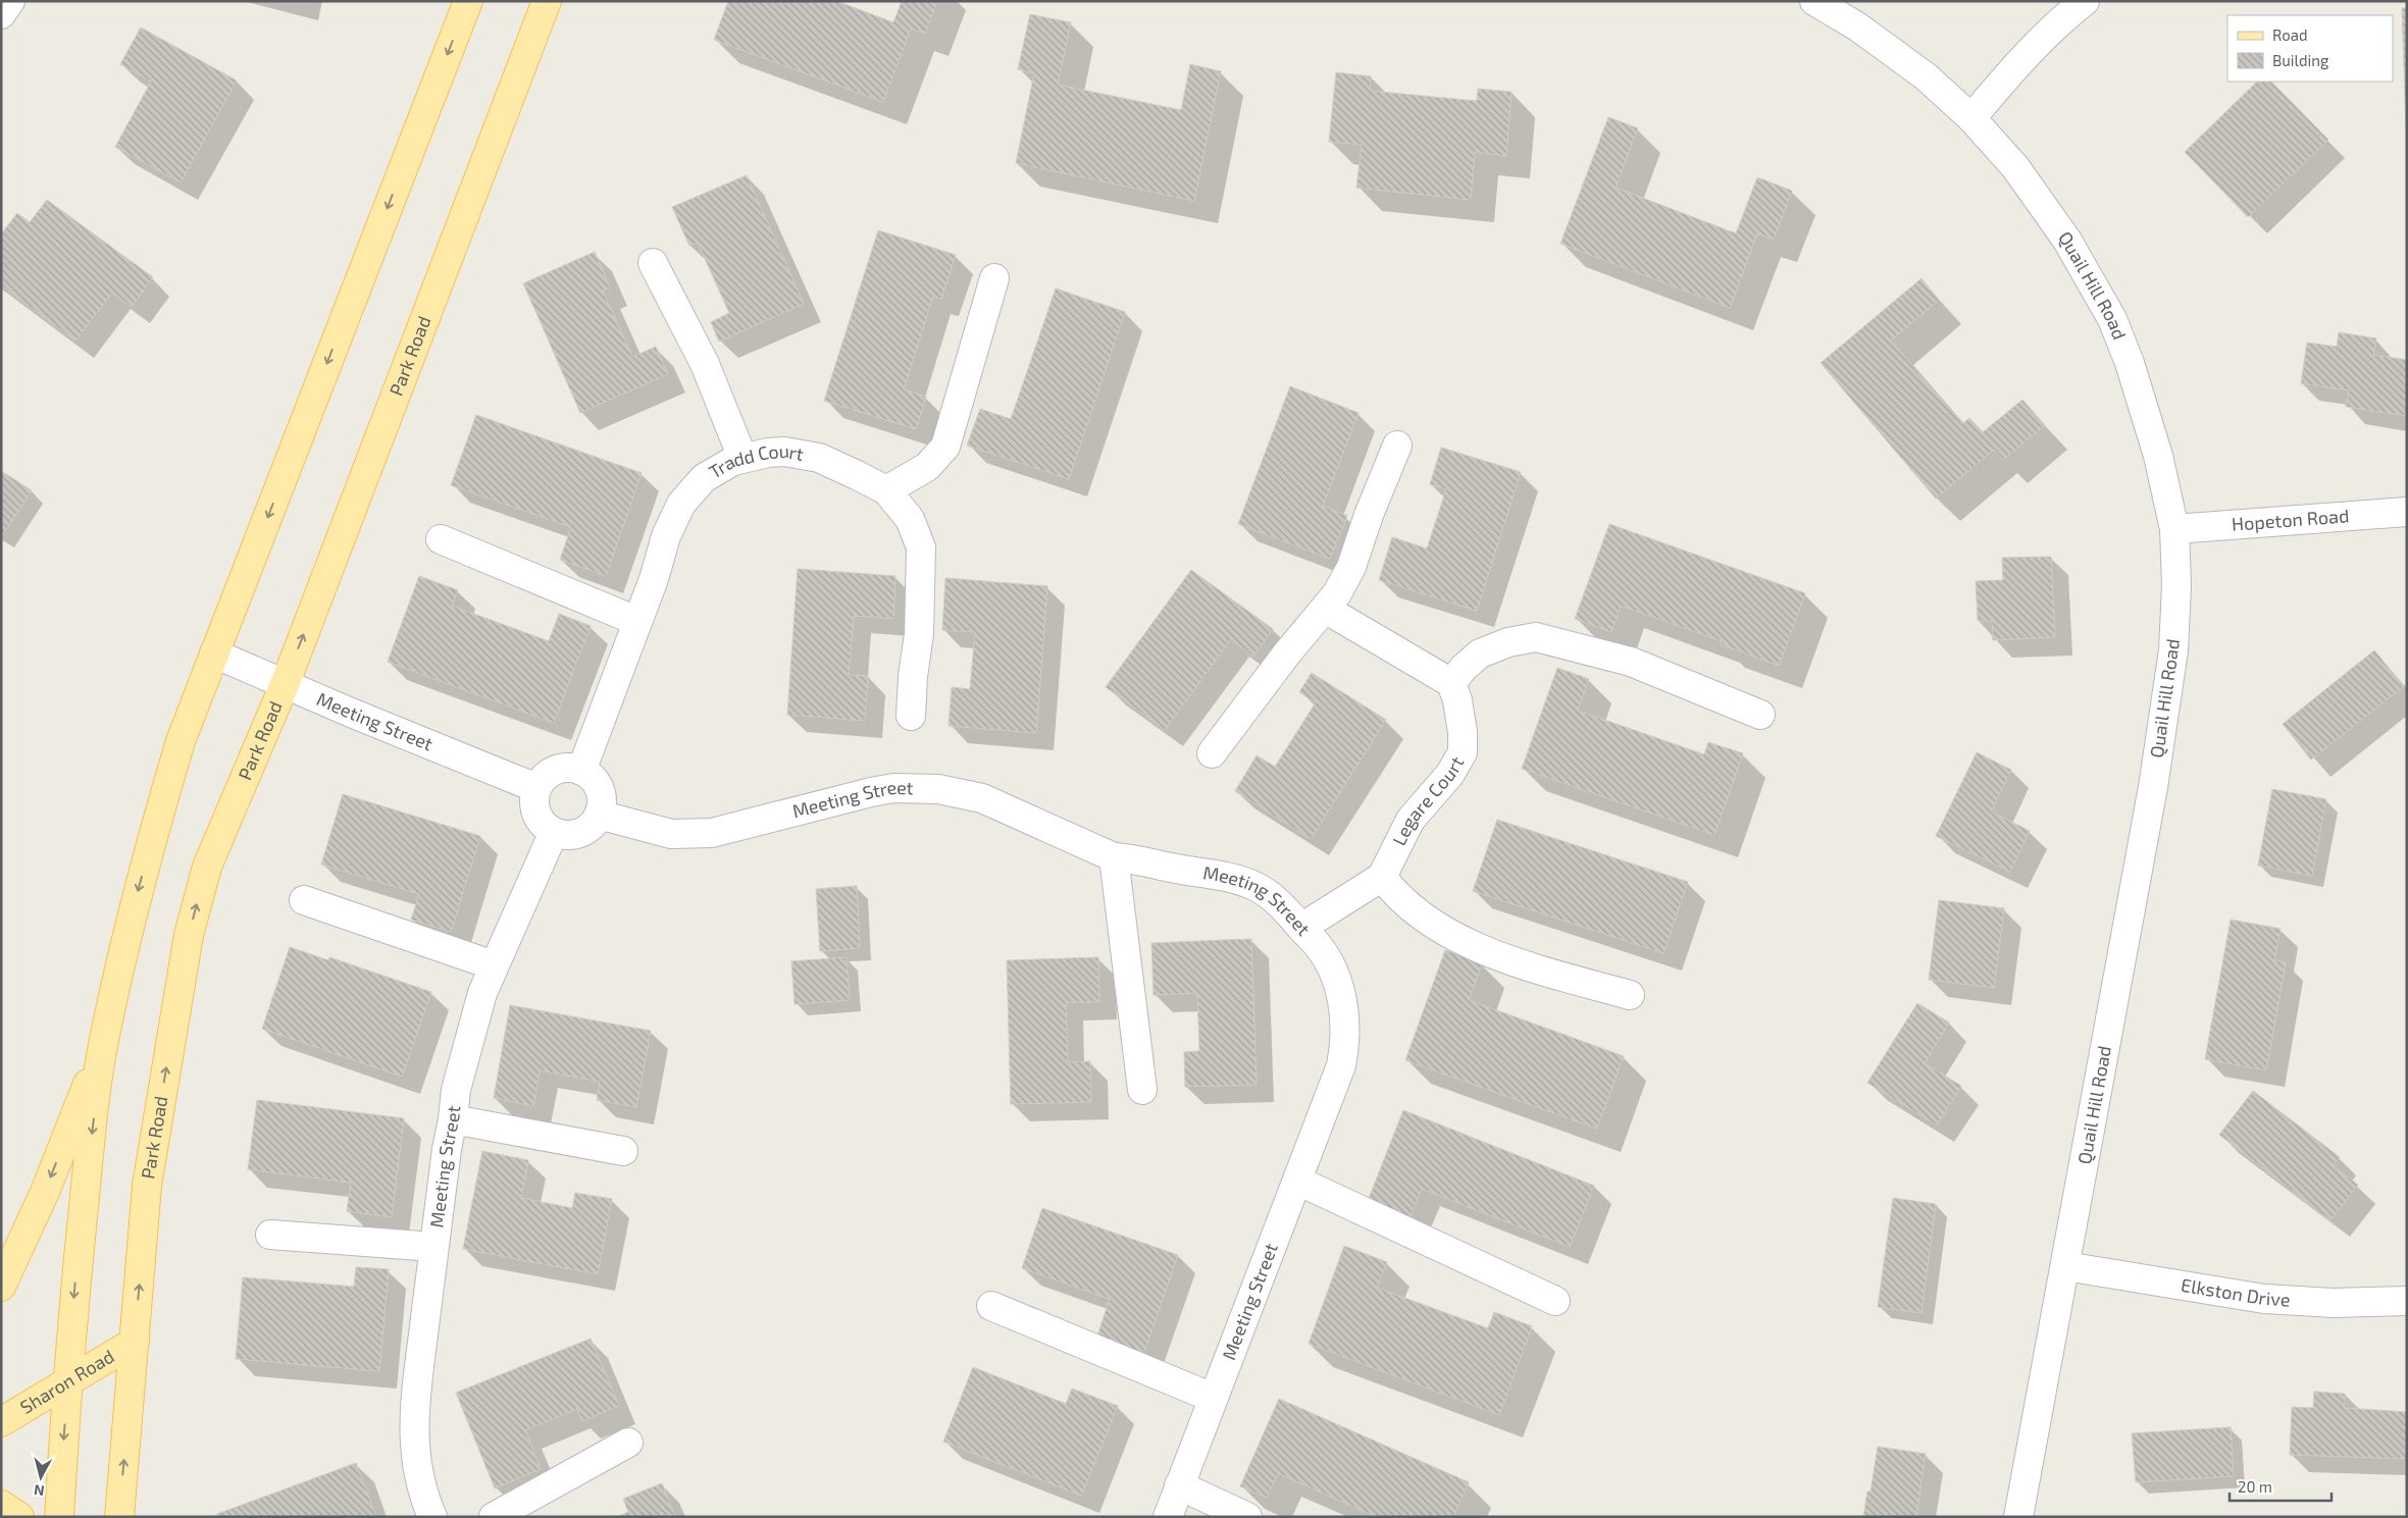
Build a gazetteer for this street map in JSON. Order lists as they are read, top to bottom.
{
  "streets": {
    "main road": ["Park Road", "Sharon Road"],
    "street": [
      "Quail Hill Road",
      "Tradd Court",
      "Hopeton Road",
      "Meeting Street",
      "Legare Court",
      "Elkston Drive"
    ]
  },
  "crossings": [
    ["Quail Hill Road", "Hopeton Road"],
    ["Quail Hill Road", "Elkston Drive"],
    ["Park Road", "Meeting Street"],
    ["Park Road", "Sharon Road"],
    ["Tradd Court", "Meeting Street"]
  ],
  "legend": ["Road", "Building"],
  "scale_bar": "20 m",
  "north": "bottom"
}
